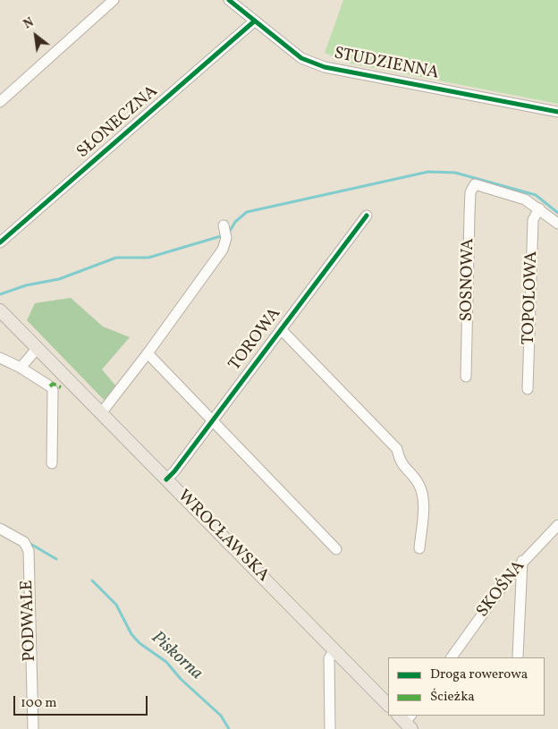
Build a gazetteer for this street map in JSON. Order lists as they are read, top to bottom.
{
  "streets": {
    "main road": ["WROCŁAWSKA"],
    "street": [
      "STUDZIENNA",
      "SŁONECZNA",
      "SOSNOWA",
      "TOPOLOWA",
      "TOROWA",
      "SKOŚNA",
      "PODWALE"
    ]
  },
  "crossings": [
    ["STUDZIENNA", "SŁONECZNA"],
    ["SOSNOWA", "TOPOLOWA"],
    ["TOROWA", "WROCŁAWSKA"]
  ],
  "water": ["Piskorna"],
  "legend": ["Droga rowerowa", "Ścieżka"],
  "scale_bar": "100 m",
  "north": "top left"
}
